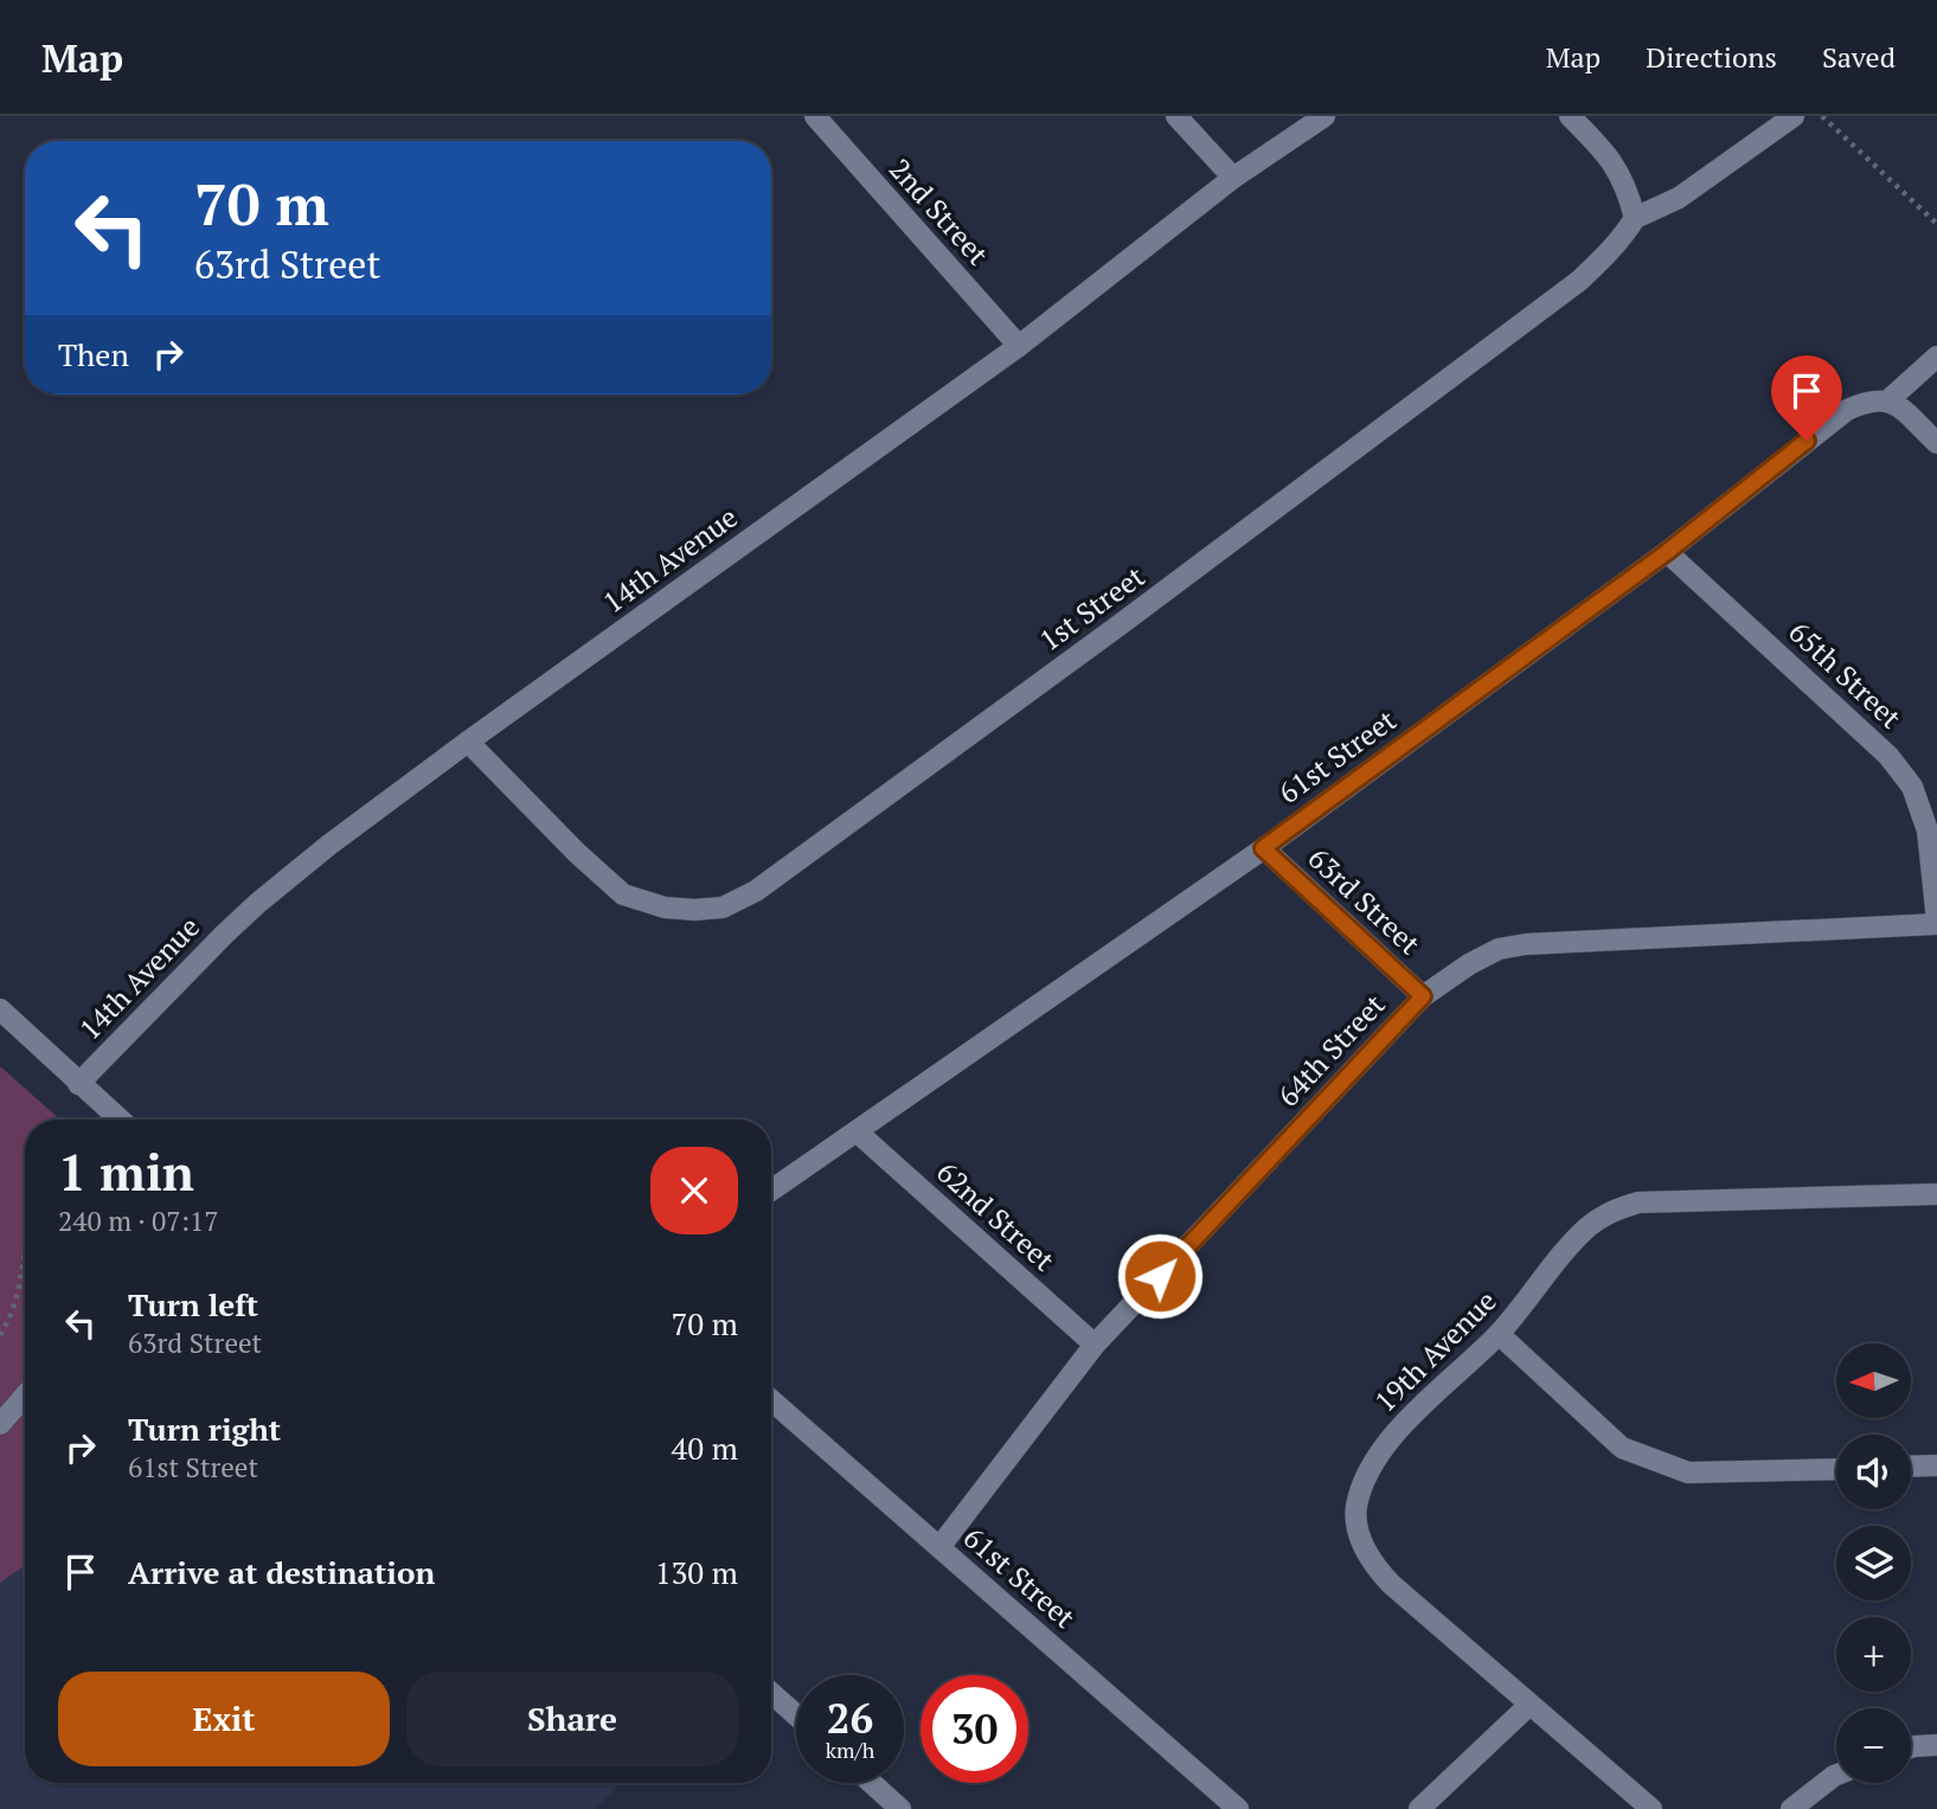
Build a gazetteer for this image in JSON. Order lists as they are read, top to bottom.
{
  "streets": {
    "street": [
      "2nd Street",
      "14th Avenue",
      "1st Street",
      "65th Street",
      "61st Street",
      "63rd Street",
      "64th Street",
      "62nd Street",
      "19th Avenue"
    ]
  },
  "crossings": [
    ["2nd Street", "14th Avenue"],
    ["14th Avenue", "1st Street"],
    ["65th Street", "61st Street"],
    ["65th Street", "64th Street"],
    ["61st Street", "63rd Street"],
    ["61st Street", "64th Street"],
    ["61st Street", "62nd Street"],
    ["63rd Street", "64th Street"],
    ["64th Street", "62nd Street"]
  ],
  "north": "left",
  "page": {
    "header": "Map",
    "nav": ["Map", "Directions", "Saved"],
    "turn": ["70 m", "63rd Street"],
    "then": "Then",
    "heading": ["1 min", "240 m · 07:17"],
    "list": [
      {
        "name": "Turn left",
        "note": "63rd Street",
        "value": "70 m"
      },
      {
        "name": "Turn right",
        "note": "61st Street",
        "value": "40 m"
      },
      {
        "name": "Arrive at destination",
        "value": "130 m"
      }
    ],
    "map_buttons": ["+", "−"],
    "buttons": ["Exit", "Share"],
    "speed": "26 km/h",
    "limit": "30"
  }
}
